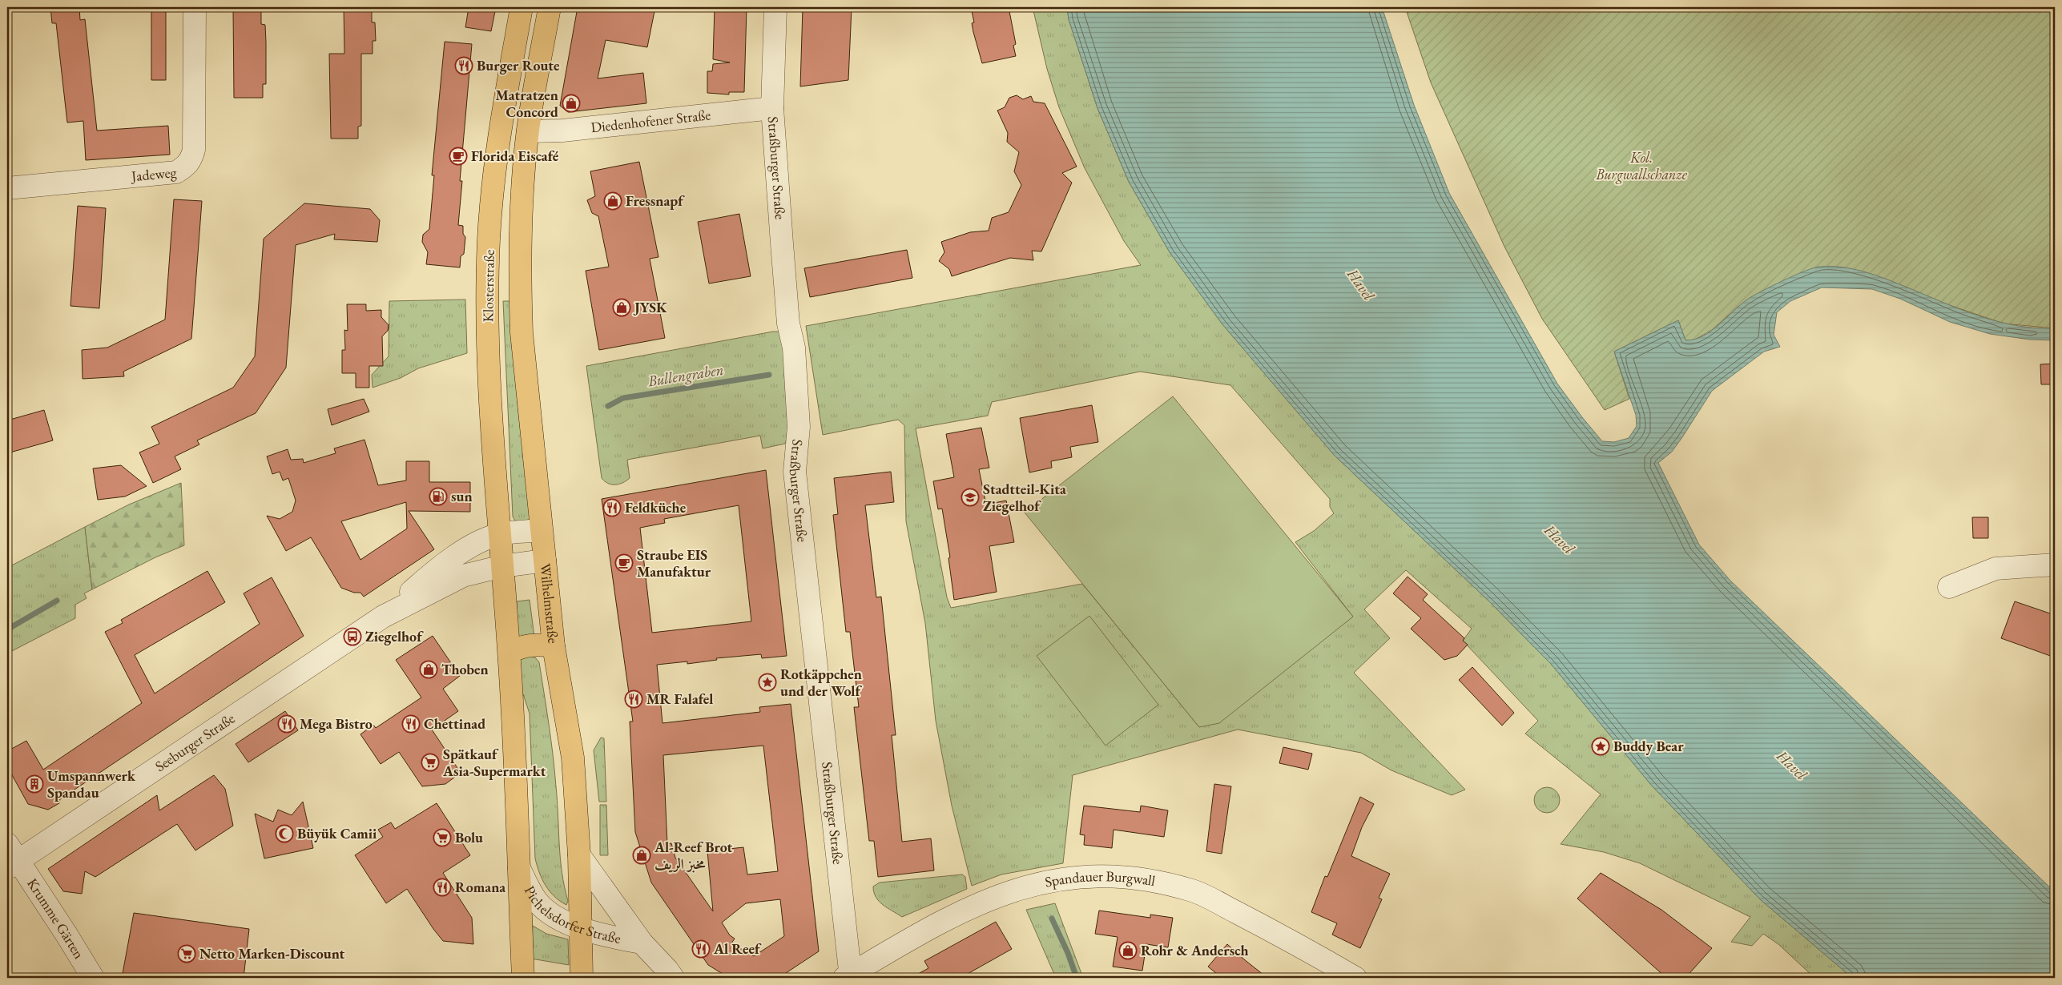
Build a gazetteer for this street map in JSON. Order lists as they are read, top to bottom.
{
  "streets": {
    "main road": ["Klosterstraße", "Wilhelmstraße"],
    "street": [
      "Diedenhofener Straße",
      "Straßburger Straße",
      "Jadeweg",
      "Seeburger Straße",
      "Spandauer Burgwall",
      "Pichelsdorfer Straße",
      "Krumme Gärten"
    ]
  },
  "crossings": [
    ["Diedenhofener Straße", "Straßburger Straße"],
    ["Straßburger Straße", "Spandauer Burgwall"],
    ["Klosterstraße", "Wilhelmstraße"],
    ["Klosterstraße", "Seeburger Straße"],
    ["Wilhelmstraße", "Seeburger Straße"],
    ["Wilhelmstraße", "Pichelsdorfer Straße"],
    ["Seeburger Straße", "Krumme Gärten"]
  ],
  "water": ["Havel", "Bullengraben"],
  "parks": ["Kol. Burgwallschanze"],
  "places": {
    "restaurant": [
      "Burger Route",
      "Feldküche",
      "MR Falafel",
      "Mega Bistro",
      "Chettinad",
      "Romana",
      "Al Reef"
    ],
    "shop": [
      "Matratzen Concord",
      "Fressnapf",
      "JYSK",
      "Thoben",
      "Al-Reef Brot مخبز الريف",
      "Rohr & Andersch"
    ],
    "cafe": ["Florida Eiscafé", "Straube EIS Manufaktur"],
    "fuel station": ["sun"],
    "school or university": ["Stadtteil-Kita Ziegelhof"],
    "bus stop": ["Ziegelhof"],
    "place": ["Rotkäppchen und der Wolf", "Buddy Bear"],
    "supermarket": ["Spätkauf Asia-Supermarkt", "Bolu", "Netto Marken-Discount"],
    "building": ["Umspannwerk Spandau"],
    "mosque": ["Büyük Camii"]
  }
}
